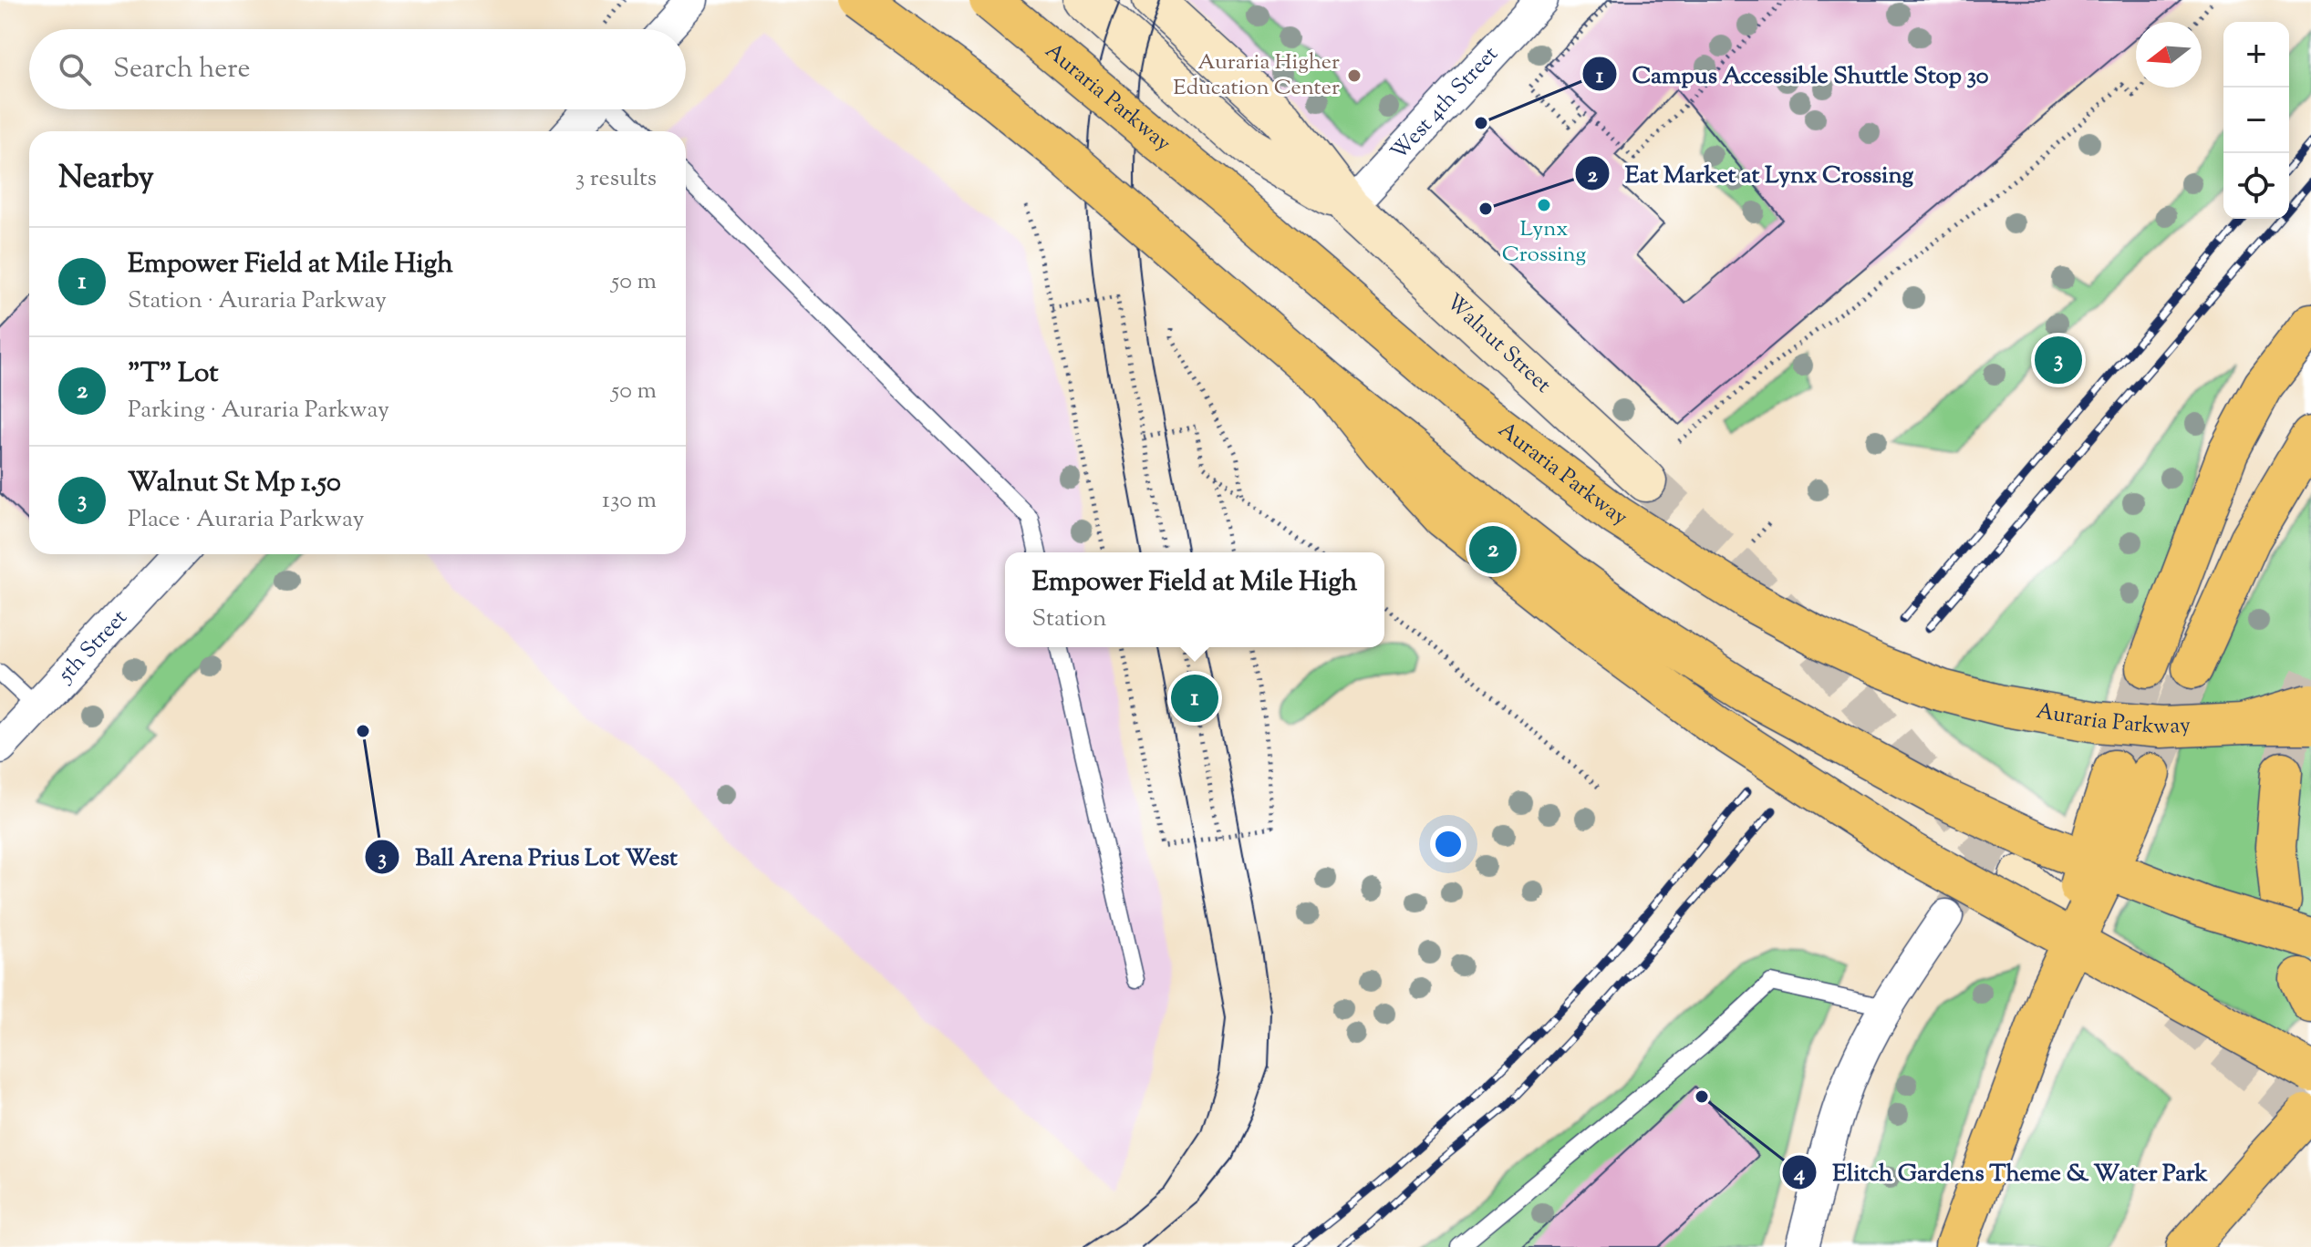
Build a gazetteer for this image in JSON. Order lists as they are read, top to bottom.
{
  "streets": {
    "main road": ["Auraria Parkway"],
    "street": ["West 4th Street", "Walnut Street", "5th Street"]
  },
  "crossings": [
    ["West 4th Street", "Walnut Street"]
  ],
  "places": [
    "Auraria Higher Education Center",
    "Campus Accessible Shuttle Stop 30",
    "Lynx Crossing",
    "Eat Market at Lynx Crossing",
    "Ball Arena Prius Lot West",
    "Elitch Gardens Theme & Water Park"
  ],
  "north": "left",
  "page": {
    "map_buttons": ["+", "−"],
    "search": "Search here",
    "heading": ["Nearby", "3 results"],
    "list": [
      {
        "mark": "1",
        "name": "Empower Field at Mile High",
        "note": "Station · Auraria Parkway",
        "value": "50 m"
      },
      {
        "mark": "2",
        "name": "\"T\" Lot",
        "note": "Parking · Auraria Parkway",
        "value": "50 m"
      },
      {
        "mark": "3",
        "name": "Walnut St Mp 1.50",
        "note": "Place · Auraria Parkway",
        "value": "130 m"
      }
    ],
    "pins": ["3", "2", "1"],
    "popup": ["Empower Field at Mile High", "Station"]
  }
}
